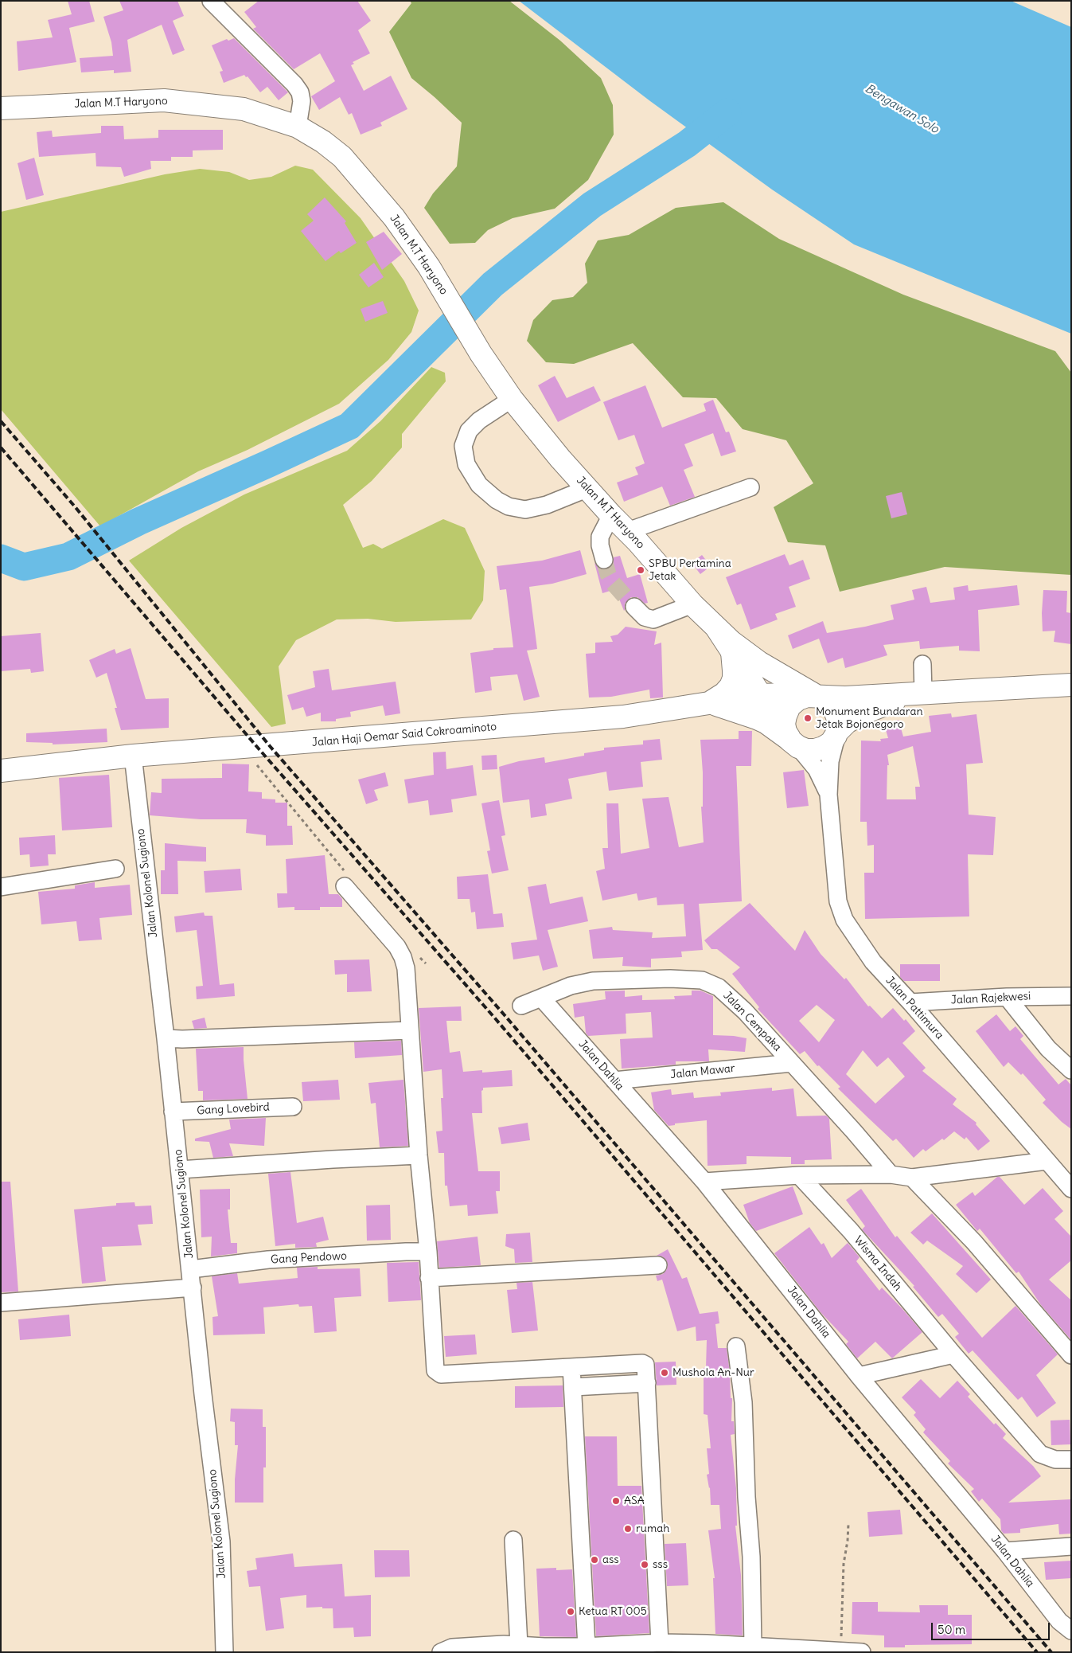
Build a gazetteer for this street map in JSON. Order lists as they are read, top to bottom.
{
  "streets": {
    "main road": ["Jalan M.T Haryono", "Jalan Haji Oemar Said Cokroaminoto"],
    "street": [
      "Jalan Kolonel Sugiono",
      "Jalan Rajekwesi",
      "Jalan Pattimura",
      "Jalan Cempaka",
      "Jalan Dahlia",
      "Jalan Mawar",
      "Gang Lovebird",
      "Gang Pendowo",
      "Wisma Indah"
    ]
  },
  "crossings": [
    ["Jalan Haji Oemar Said Cokroaminoto", "Jalan Kolonel Sugiono"],
    ["Jalan Kolonel Sugiono", "Gang Lovebird"],
    ["Jalan Kolonel Sugiono", "Gang Pendowo"],
    ["Jalan Rajekwesi", "Jalan Pattimura"],
    ["Jalan Cempaka", "Jalan Dahlia"],
    ["Jalan Cempaka", "Jalan Mawar"],
    ["Jalan Dahlia", "Jalan Mawar"]
  ],
  "water": ["Bengawan Solo"],
  "places": [
    "SPBU Pertamina Jetak",
    "Monument Bundaran Jetak Bojonegoro",
    "Mushola An-Nur",
    "ASA",
    "rumah",
    "ass",
    "sss",
    "Ketua RT 005"
  ],
  "scale_bar": "50 m"
}
